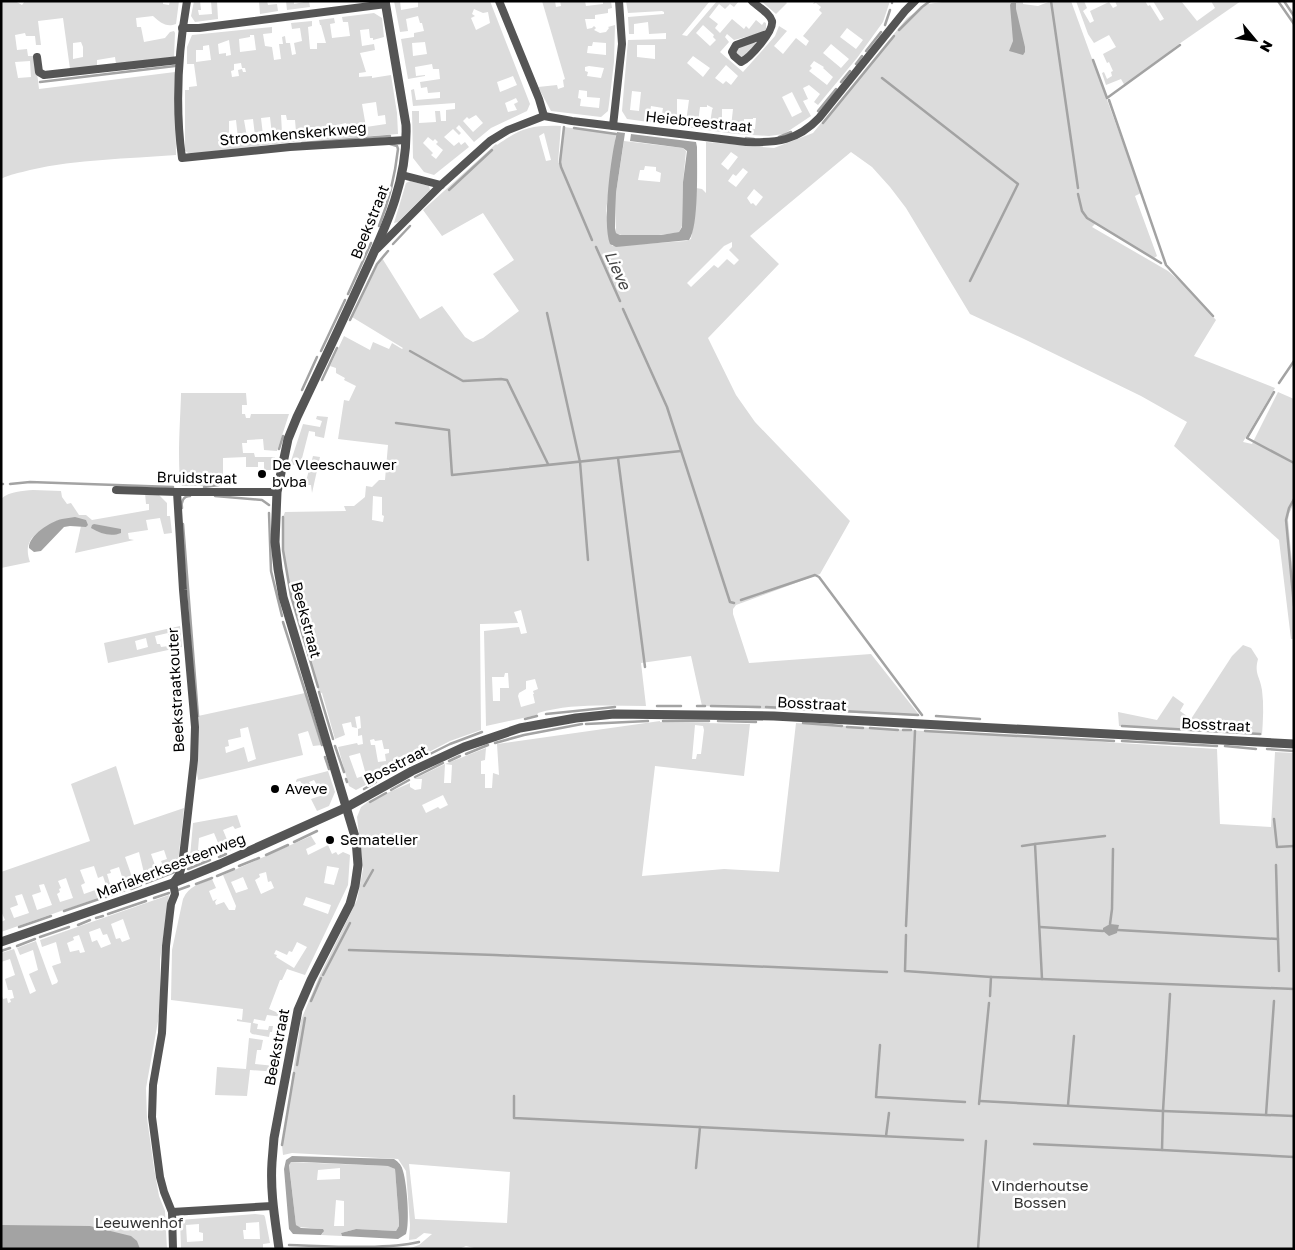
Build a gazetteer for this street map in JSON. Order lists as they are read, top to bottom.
{
  "streets": {
    "street": [
      "Heiebreestraat",
      "Stroomkenskerkweg",
      "Beekstraat",
      "Bruidstraat",
      "Beekstraatkouter",
      "Bosstraat",
      "Mariakerksesteenweg"
    ]
  },
  "crossings": [
    ["Heiebreestraat", "Beekstraat"],
    ["Stroomkenskerkweg", "Beekstraat"],
    ["Beekstraat", "Bruidstraat"],
    ["Beekstraat", "Bosstraat"],
    ["Beekstraat", "Mariakerksesteenweg"],
    ["Bruidstraat", "Beekstraatkouter"],
    ["Beekstraatkouter", "Mariakerksesteenweg"],
    ["Bosstraat", "Mariakerksesteenweg"]
  ],
  "water": ["Lieve"],
  "parks": ["Vinderhoutse Bossen", "Leeuwenhof"],
  "places": ["De Vleeschauwer bvba", "Aveve", "Sematelier"],
  "north": "bottom right"
}
